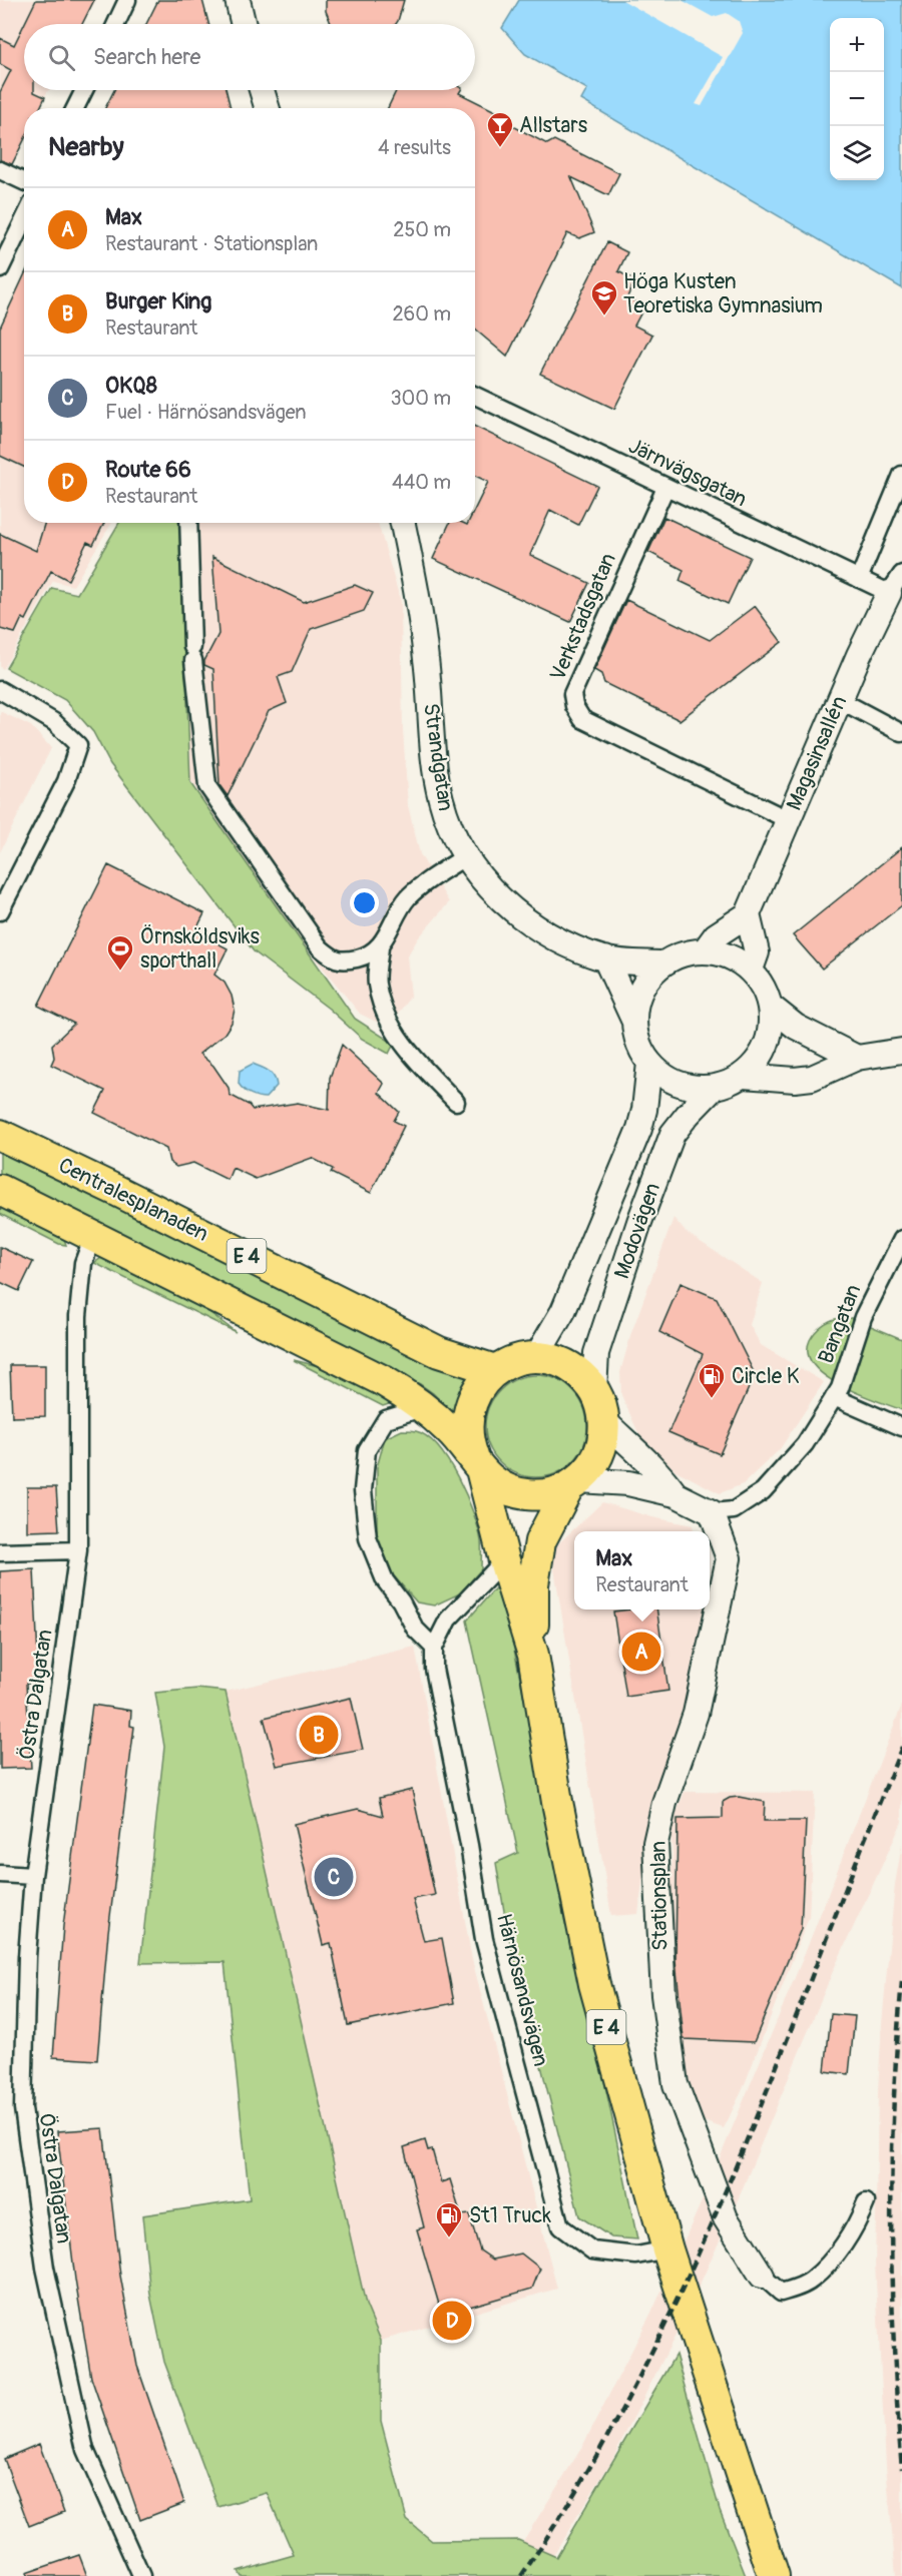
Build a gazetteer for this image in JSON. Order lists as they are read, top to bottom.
{
  "streets": {
    "highway": ["Centralesplanaden", "E 4"],
    "main road": [
      "Magasinsallén",
      "Strandgatan",
      "Modovägen",
      "Stationsplan"
    ],
    "street": [
      "Järnvägsgatan",
      "Verkstadsgatan",
      "Bangatan",
      "Östra Dalgatan",
      "Härnösandsvägen"
    ]
  },
  "crossings": [
    ["Järnvägsgatan", "Verkstadsgatan"],
    ["Järnvägsgatan", "Magasinsallén"],
    ["Verkstadsgatan", "Magasinsallén"],
    ["Strandgatan", "Modovägen"],
    ["Centralesplanaden", "Modovägen"],
    ["Centralesplanaden", "E 4"],
    ["Modovägen", "E 4"],
    ["E 4", "Östra Dalgatan"],
    ["E 4", "Härnösandsvägen"],
    ["Bangatan", "Stationsplan"]
  ],
  "places": {
    "bar": ["Allstars"],
    "school or university": ["Höga Kusten Teoretiska Gymnasium"],
    "sports": ["Örnsköldsviks sporthall"],
    "fuel station": ["Circle K", "St1 Truck"]
  },
  "page": {
    "map_buttons": ["+", "−"],
    "search": "Search here",
    "heading": ["Nearby", "4 results"],
    "list": [
      {
        "mark": "A",
        "name": "Max",
        "note": "Restaurant · Stationsplan",
        "value": "250 m"
      },
      {
        "mark": "B",
        "name": "Burger King",
        "note": "Restaurant",
        "value": "260 m"
      },
      {
        "mark": "C",
        "name": "OKQ8",
        "note": "Fuel · Härnösandsvägen",
        "value": "300 m"
      },
      {
        "mark": "D",
        "name": "Route 66",
        "note": "Restaurant",
        "value": "440 m"
      }
    ],
    "popup": ["Max", "Restaurant"],
    "pins": [
      "A",
      "B",
      "C",
      "D"
    ]
  }
}
